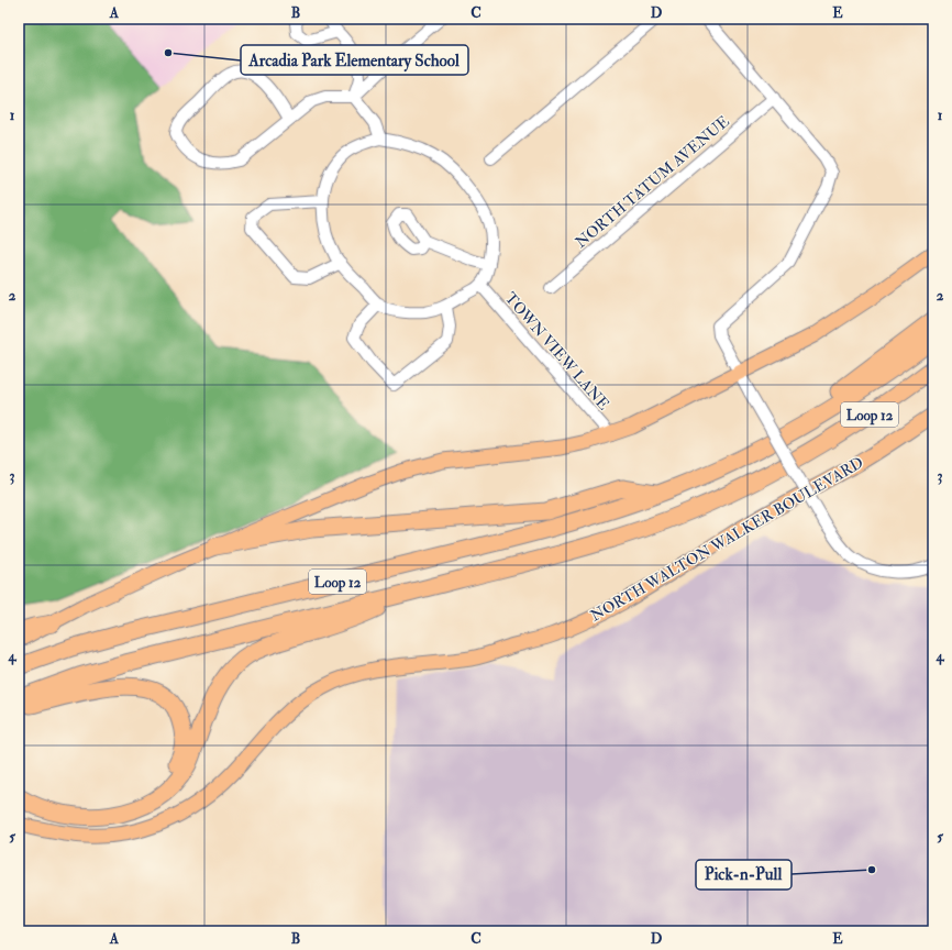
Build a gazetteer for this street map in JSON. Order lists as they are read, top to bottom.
{
  "streets": {
    "highway": ["Loop 12"],
    "main road": ["NORTH WALTON WALKER BOULEVARD"],
    "street": ["NORTH TATUM AVENUE", "TOWN VIEW LANE"]
  },
  "places": ["Arcadia Park Elementary School", "Pick-n-Pull"],
  "grid": {
    "columns": [
      "A",
      "B",
      "C",
      "D",
      "E"
    ],
    "rows": [
      "1",
      "2",
      "3",
      "4",
      "5"
    ]
  }
}
